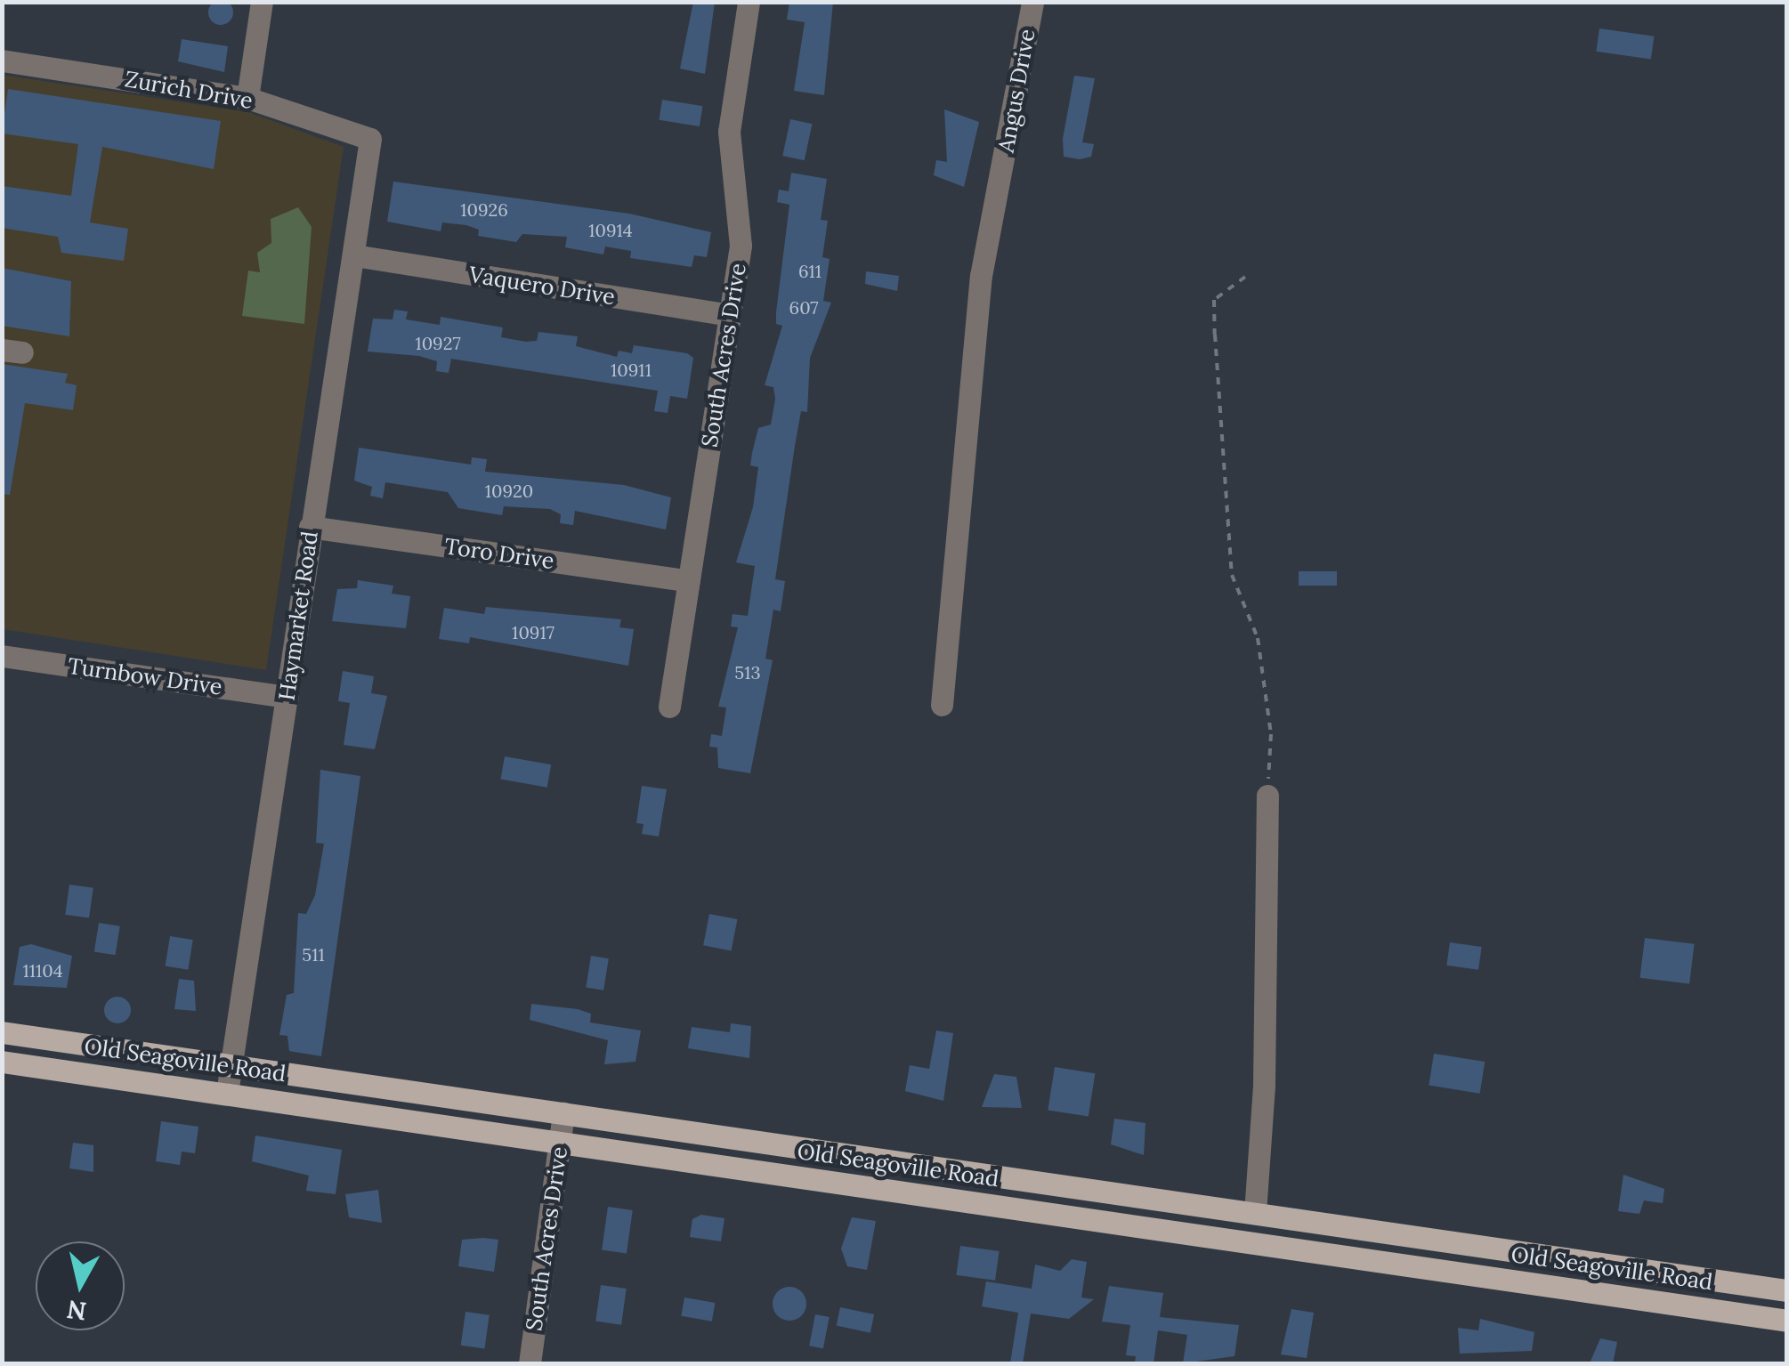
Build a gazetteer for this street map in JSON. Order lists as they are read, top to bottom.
{
  "streets": {
    "main road": ["Old Seagoville Road"],
    "street": [
      "Zurich Drive",
      "Angus Drive",
      "Vaquero Drive",
      "South Acres Drive",
      "Toro Drive",
      "Haymarket Road",
      "Turnbow Drive"
    ]
  },
  "crossings": [
    ["Zurich Drive", "Haymarket Road"],
    ["Vaquero Drive", "South Acres Drive"],
    ["Vaquero Drive", "Haymarket Road"],
    ["South Acres Drive", "Toro Drive"],
    ["South Acres Drive", "Old Seagoville Road"],
    ["Toro Drive", "Haymarket Road"],
    ["Haymarket Road", "Turnbow Drive"],
    ["Haymarket Road", "Old Seagoville Road"]
  ],
  "house_numbers": [
    "10926",
    "10914",
    "611",
    "607",
    "10927",
    "10911",
    "10920",
    "10917",
    "513",
    "511",
    "11104"
  ],
  "north": "bottom"
}
